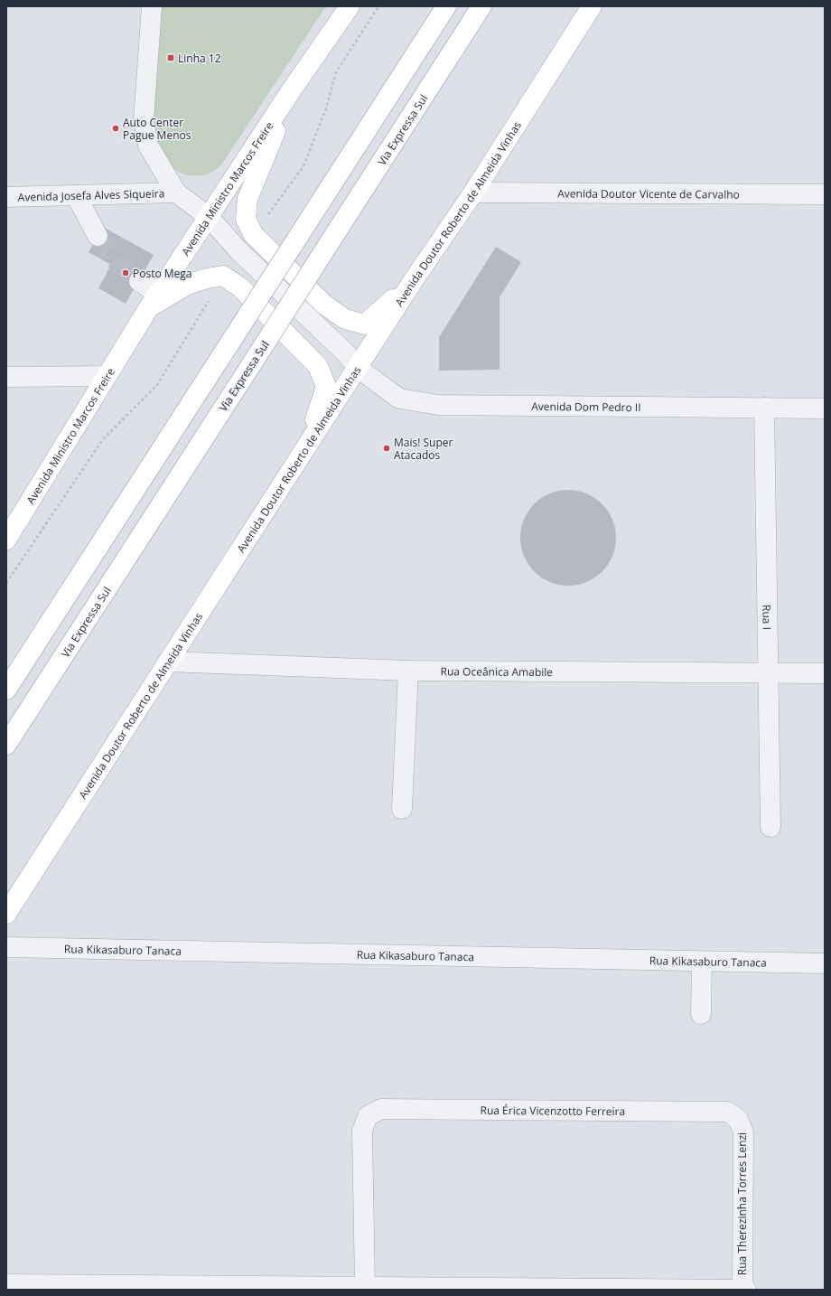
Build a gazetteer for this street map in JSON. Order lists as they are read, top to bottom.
{
  "streets": {
    "main road": ["Via Expressa Sul", "Avenida Ministro Marcos Freire", "Avenida Doutor Roberto de Almeida Vinhas"],
    "street": [
      "Avenida Doutor Vicente de Carvalho",
      "Avenida Josefa Alves Siqueira",
      "Avenida Dom Pedro II",
      "Rua I",
      "Rua Oceânica Amabile",
      "Rua Kikasaburo Tanaca",
      "Rua Érica Vicenzotto Ferreira",
      "Rua Therezinha Torres Lenzi"
    ]
  },
  "crossings": [
    ["Avenida Ministro Marcos Freire", "Avenida Dom Pedro II"],
    ["Avenida Doutor Vicente de Carvalho", "Avenida Doutor Roberto de Almeida Vinhas"],
    ["Avenida Josefa Alves Siqueira", "Avenida Dom Pedro II"],
    ["Avenida Doutor Roberto de Almeida Vinhas", "Avenida Dom Pedro II"],
    ["Avenida Doutor Roberto de Almeida Vinhas", "Rua Oceânica Amabile"],
    ["Avenida Dom Pedro II", "Rua I"],
    ["Rua I", "Rua Oceânica Amabile"],
    ["Rua Érica Vicenzotto Ferreira", "Rua Therezinha Torres Lenzi"]
  ],
  "places": {
    "transit": ["Linha 12"],
    "other": ["Auto Center Pague Menos", "Posto Mega", "Mais! Super Atacados"]
  }
}
